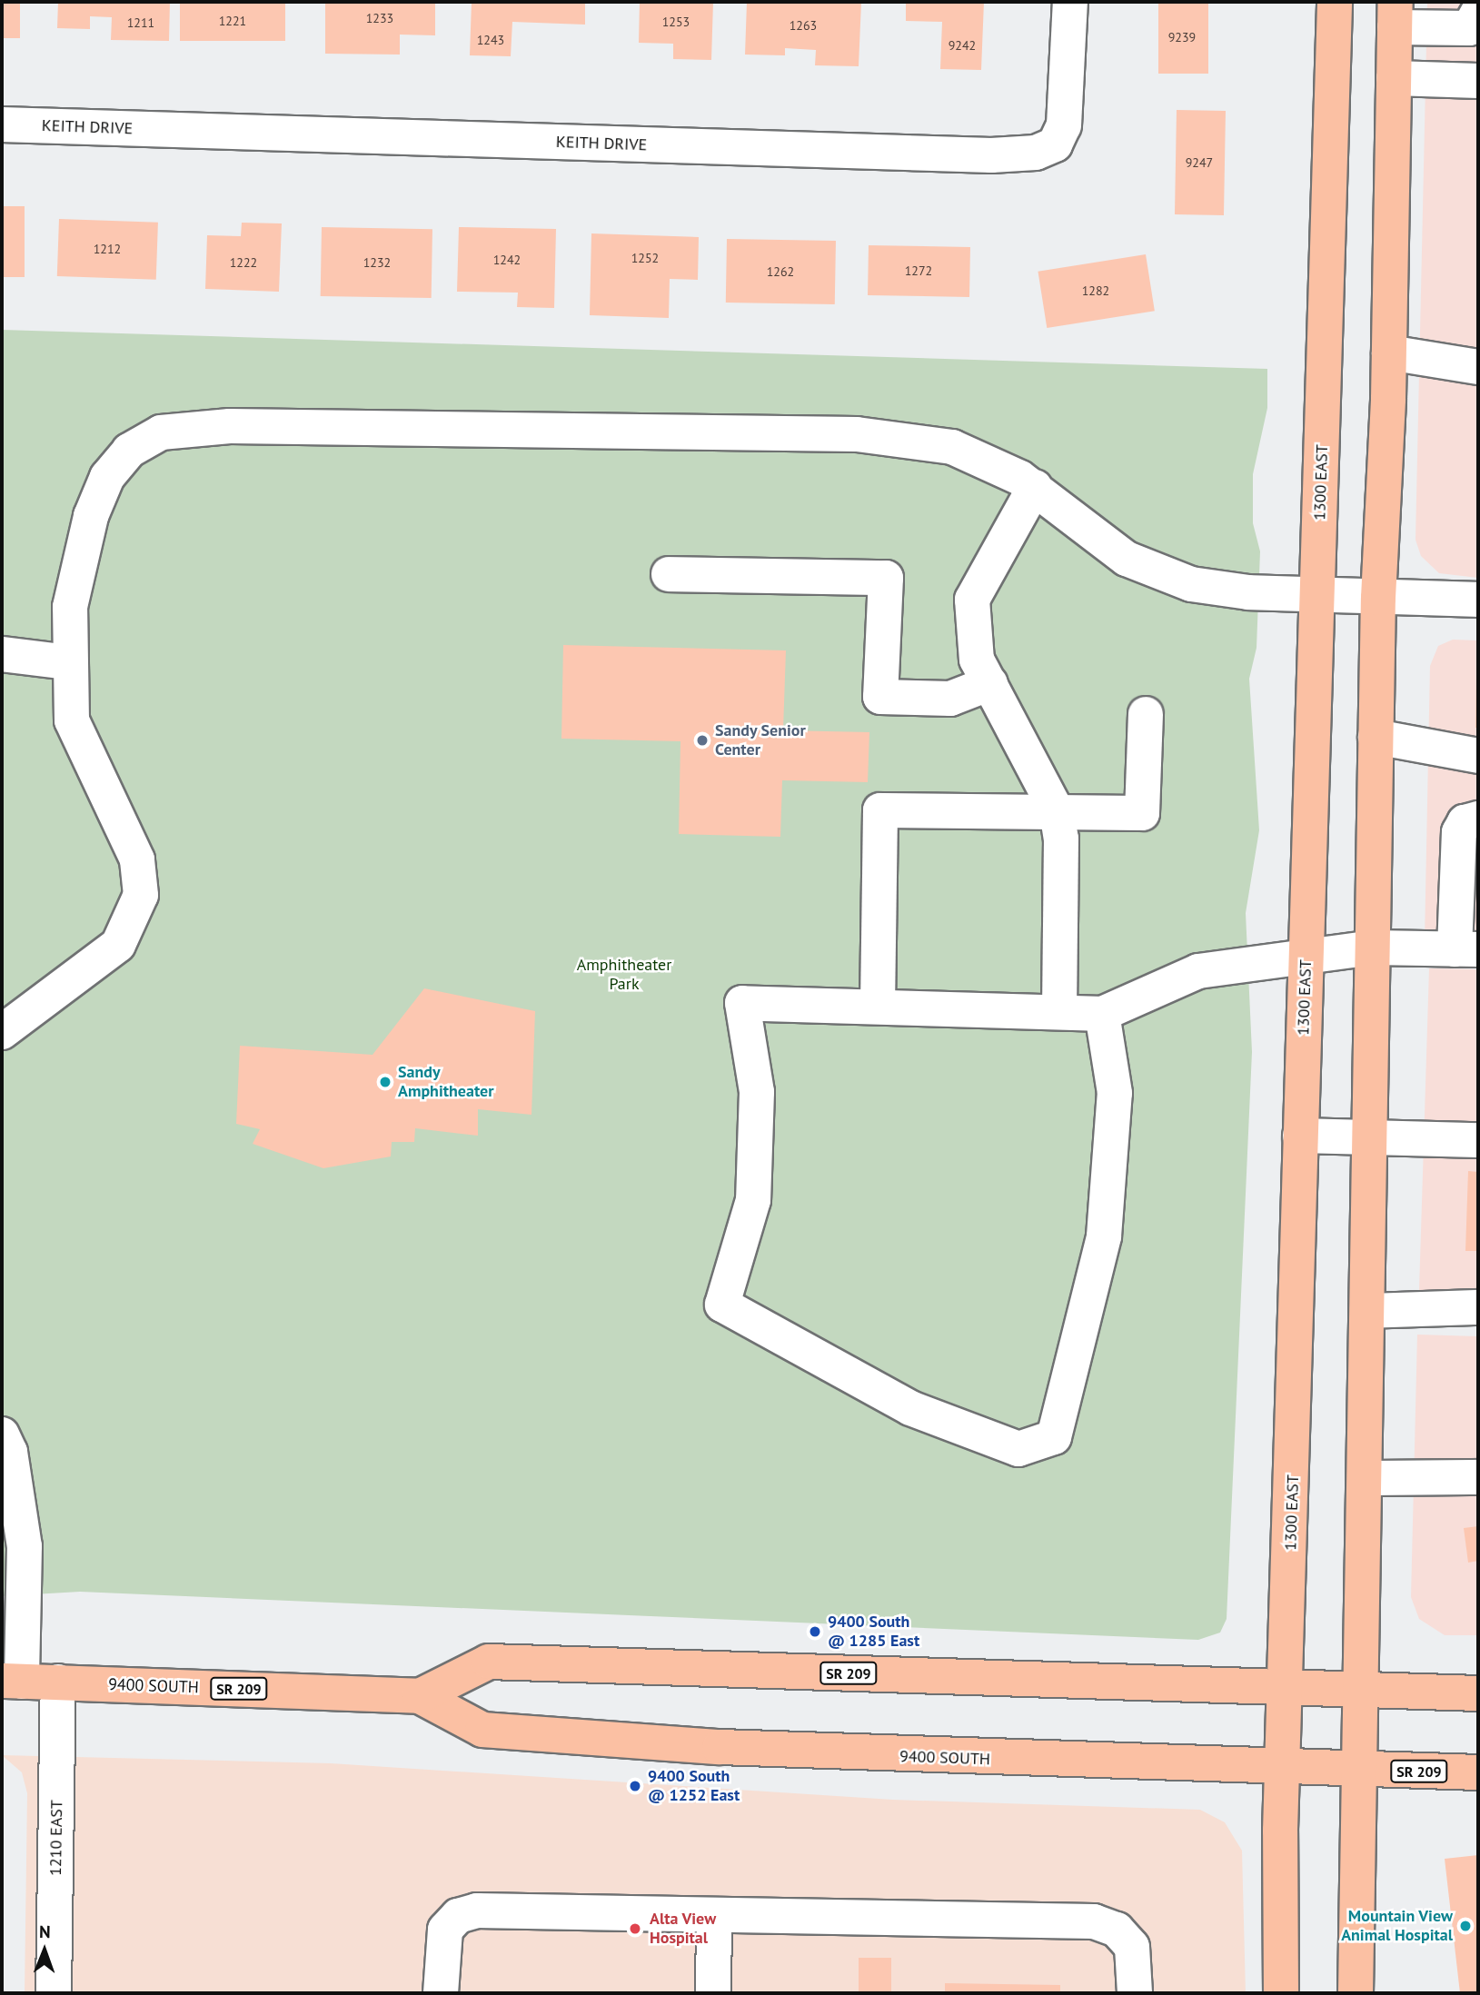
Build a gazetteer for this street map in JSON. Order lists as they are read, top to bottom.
{
  "streets": {
    "main road": ["1300 EAST", "SR 209", "9400 SOUTH"],
    "street": ["KEITH DRIVE", "1210 EAST"]
  },
  "crossings": [
    ["1300 EAST", "9400 SOUTH"],
    ["9400 SOUTH", "1210 EAST"]
  ],
  "parks": ["Amphitheater Park"],
  "places": [
    "Sandy Senior Center",
    "Sandy Amphitheater",
    "9400 South @ 1285 East",
    "9400 South @ 1252 East",
    "Mountain View Animal Hospital",
    "Alta View Hospital"
  ],
  "house_numbers": [
    "1233",
    "1221",
    "1253",
    "1211",
    "1263",
    "9239",
    "1243",
    "9242",
    "9247",
    "1212",
    "1252",
    "1242",
    "1222",
    "1232",
    "1272",
    "1262",
    "1282"
  ],
  "north": "top"
}
